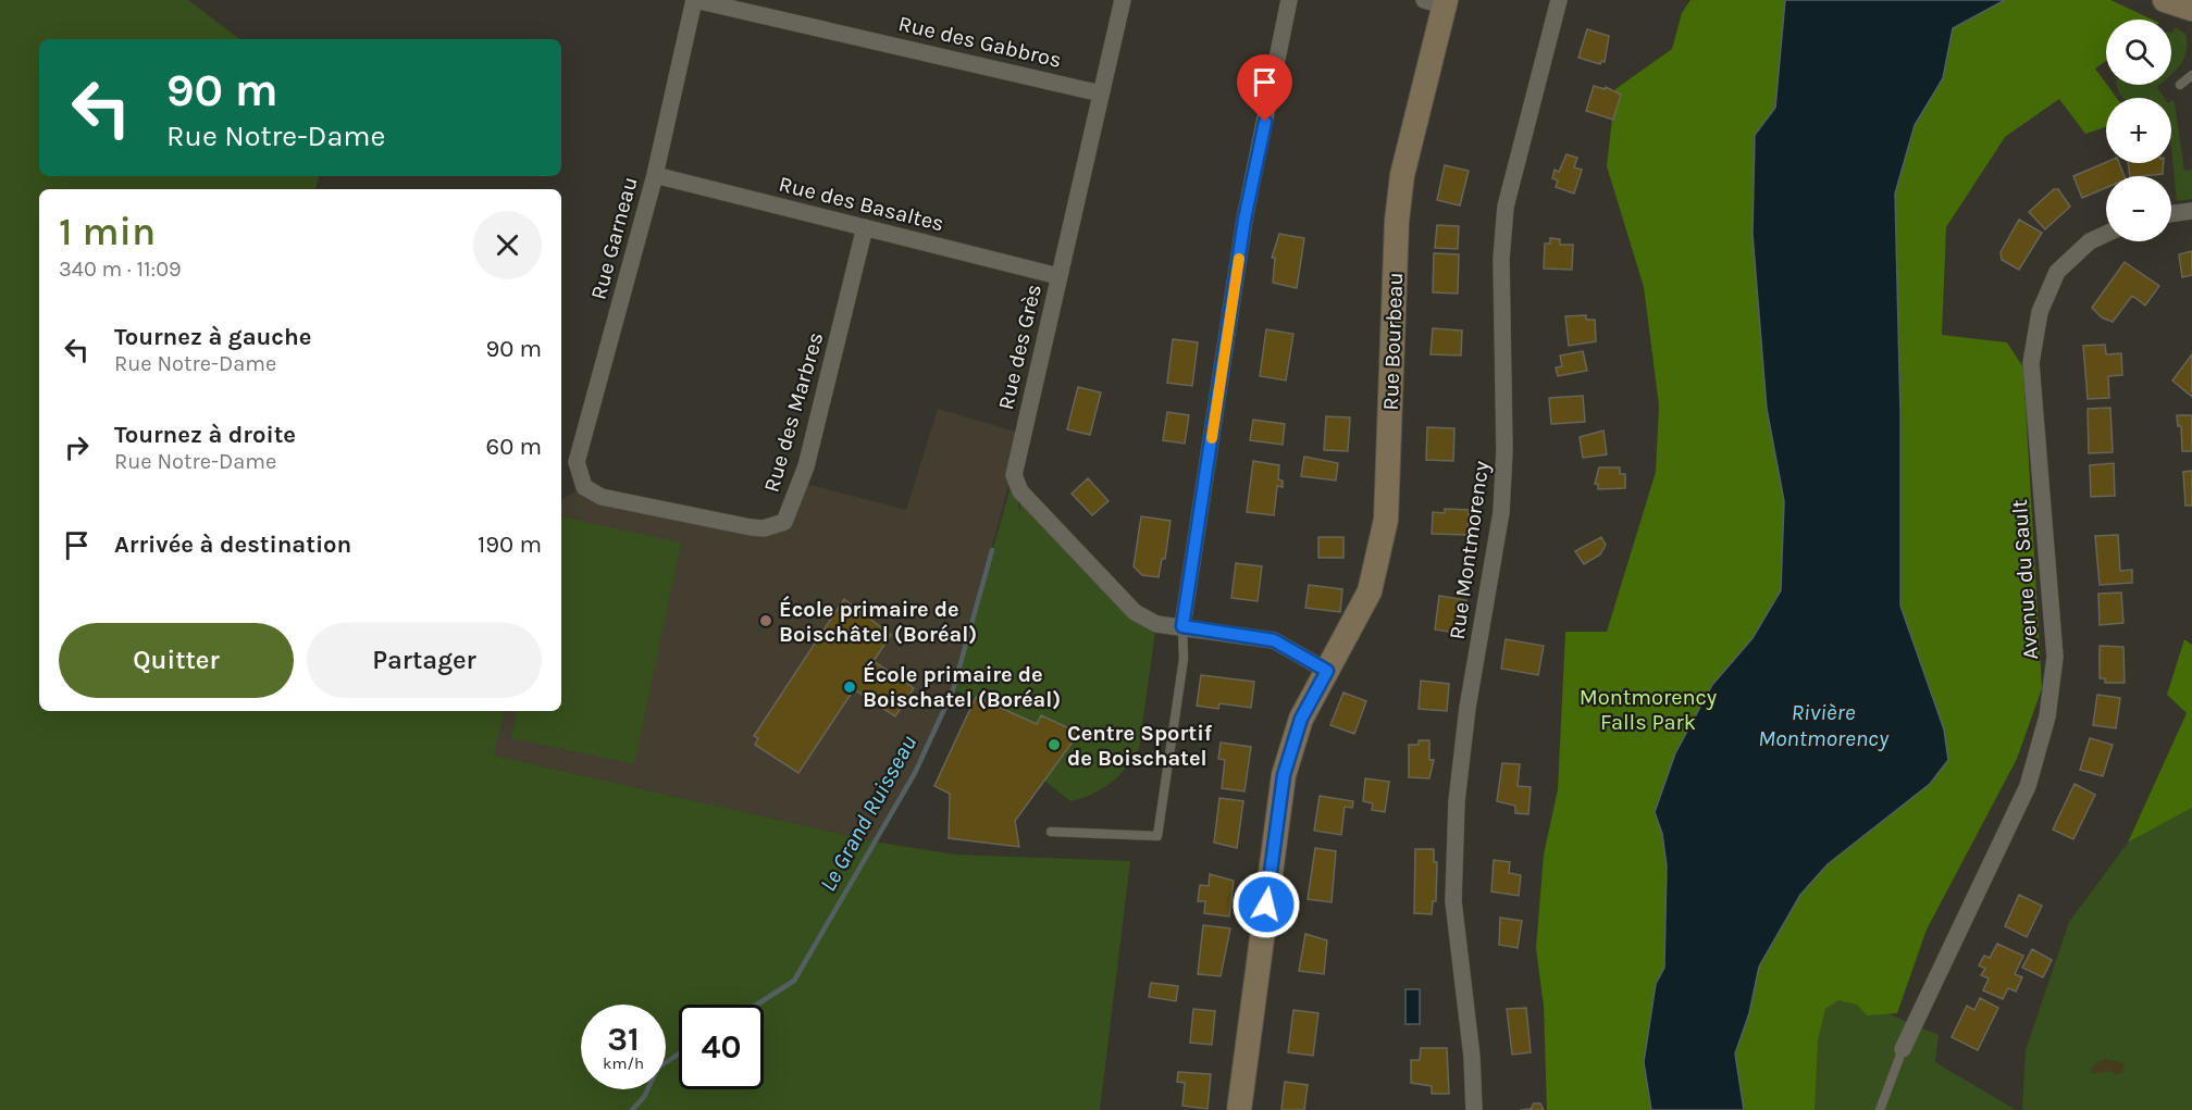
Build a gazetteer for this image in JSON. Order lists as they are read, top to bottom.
{
  "streets": {
    "street": [
      "Rue des Gabbros",
      "Rue des Basaltes",
      "Rue Garneau",
      "Rue Bourbeau",
      "Rue des Grès",
      "Rue des Marbres",
      "Rue Montmorency",
      "Avenue du Sault"
    ]
  },
  "crossings": [
    ["Rue des Gabbros", "Rue Garneau"],
    ["Rue des Gabbros", "Rue des Grès"],
    ["Rue des Basaltes", "Rue Garneau"],
    ["Rue des Basaltes", "Rue des Grès"],
    ["Rue des Basaltes", "Rue des Marbres"],
    ["Rue Garneau", "Rue des Marbres"],
    ["Rue Bourbeau", "Rue des Grès"]
  ],
  "water": ["Rivière Montmorency", "Le Grand Ruisseau"],
  "parks": ["Montmorency Falls Park"],
  "places": ["École primaire de Boischâtel (Boréal)", "École primaire de Boischatel (Boréal)", "Centre Sportif de Boischatel"],
  "page": {
    "map_buttons": ["+", "−"],
    "turn": ["90 m", "Rue Notre-Dame"],
    "heading": ["1 min", "340 m · 11:09"],
    "list": [
      {
        "name": "Tournez à gauche",
        "note": "Rue Notre-Dame",
        "value": "90 m"
      },
      {
        "name": "Tournez à droite",
        "note": "Rue Notre-Dame",
        "value": "60 m"
      },
      {
        "name": "Arrivée à destination",
        "value": "190 m"
      }
    ],
    "buttons": ["Quitter", "Partager"],
    "speed": "31 km/h",
    "limit": "40"
  }
}
